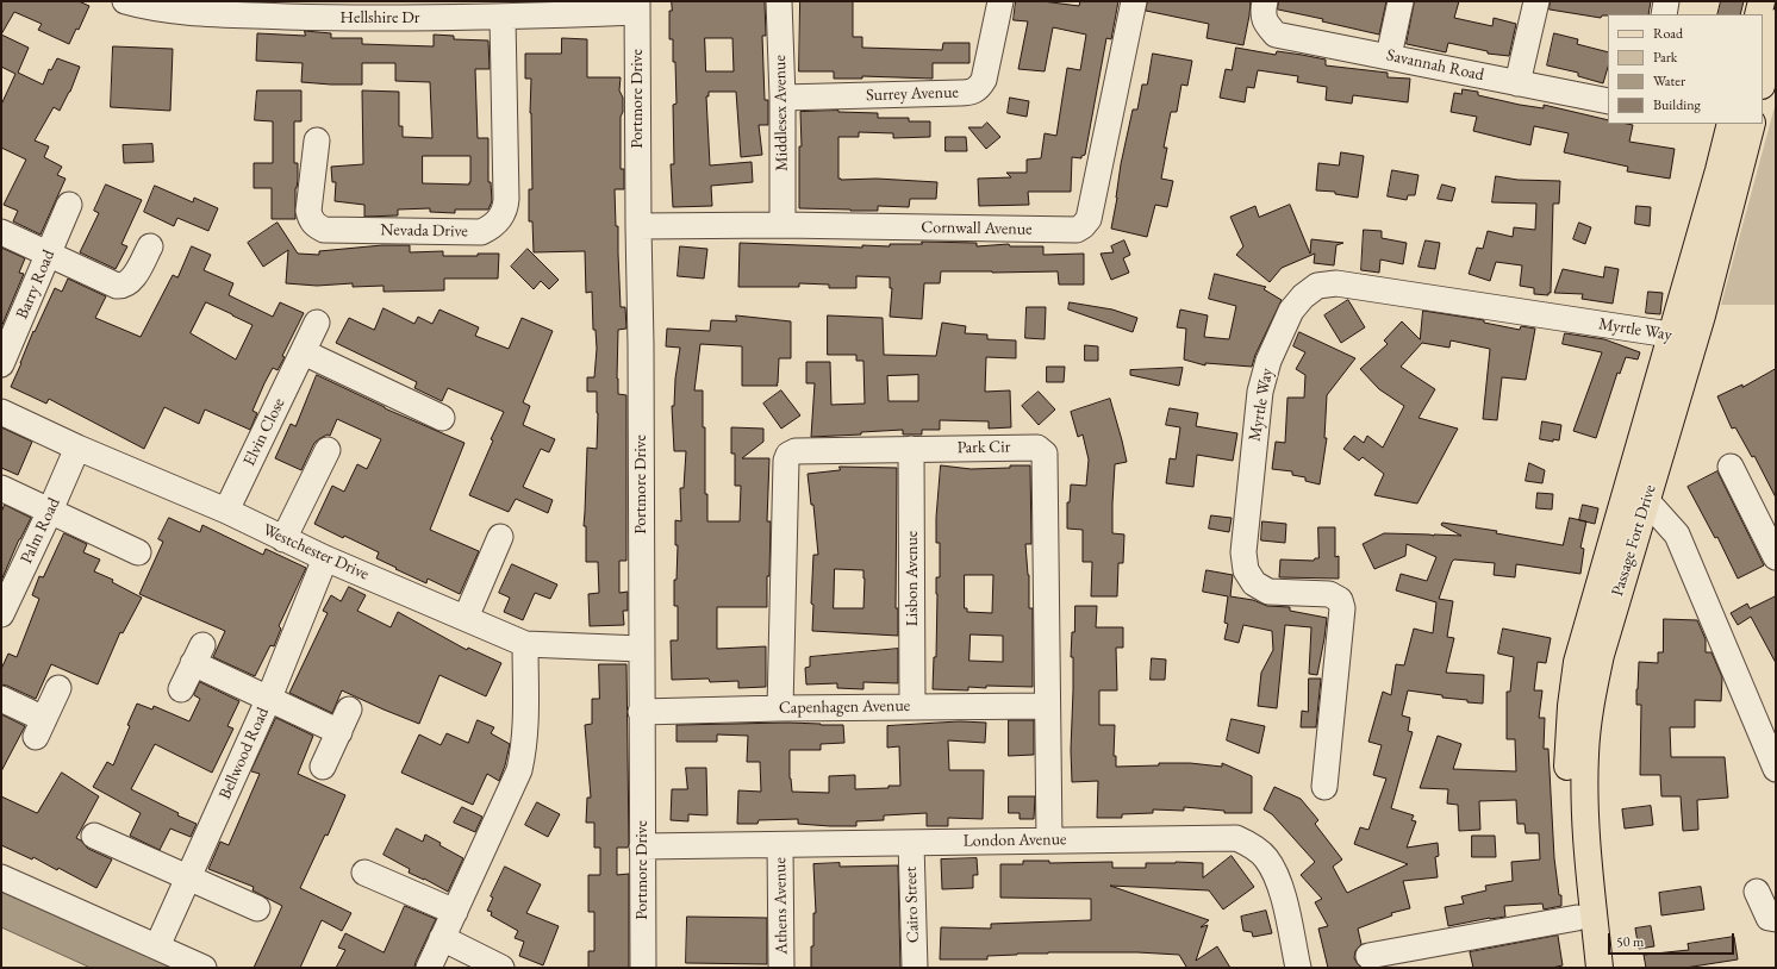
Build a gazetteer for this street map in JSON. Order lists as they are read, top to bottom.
{
  "streets": {
    "main road": ["Passage Fort Drive"],
    "street": [
      "Hellshire Dr",
      "Savannah Road",
      "Surrey Avenue",
      "Portmore Drive",
      "Middlesex Avenue",
      "Cornwall Avenue",
      "Nevada Drive",
      "Barry Road",
      "Myrtle Way",
      "Elvin Close",
      "Park Cir",
      "Palm Road",
      "Westchester Drive",
      "Lisbon Avenue",
      "Capenhagen Avenue",
      "Bellwood Road",
      "London Avenue",
      "Cairo Street",
      "Athens Avenue"
    ]
  },
  "crossings": [
    ["Hellshire Dr", "Portmore Drive"],
    ["Hellshire Dr", "Nevada Drive"],
    ["Surrey Avenue", "Middlesex Avenue"],
    ["Portmore Drive", "Cornwall Avenue"],
    ["Portmore Drive", "Westchester Drive"],
    ["Portmore Drive", "Capenhagen Avenue"],
    ["Portmore Drive", "London Avenue"],
    ["Middlesex Avenue", "Cornwall Avenue"],
    ["Myrtle Way", "Passage Fort Drive"],
    ["Elvin Close", "Westchester Drive"],
    ["Park Cir", "Lisbon Avenue"],
    ["Park Cir", "Capenhagen Avenue"],
    ["Park Cir", "London Avenue"],
    ["Palm Road", "Westchester Drive"],
    ["Westchester Drive", "Bellwood Road"],
    ["Lisbon Avenue", "Capenhagen Avenue"],
    ["London Avenue", "Cairo Street"],
    ["London Avenue", "Athens Avenue"]
  ],
  "legend": [
    "Road",
    "Park",
    "Water",
    "Building"
  ],
  "scale_bar": "50 m"
}
